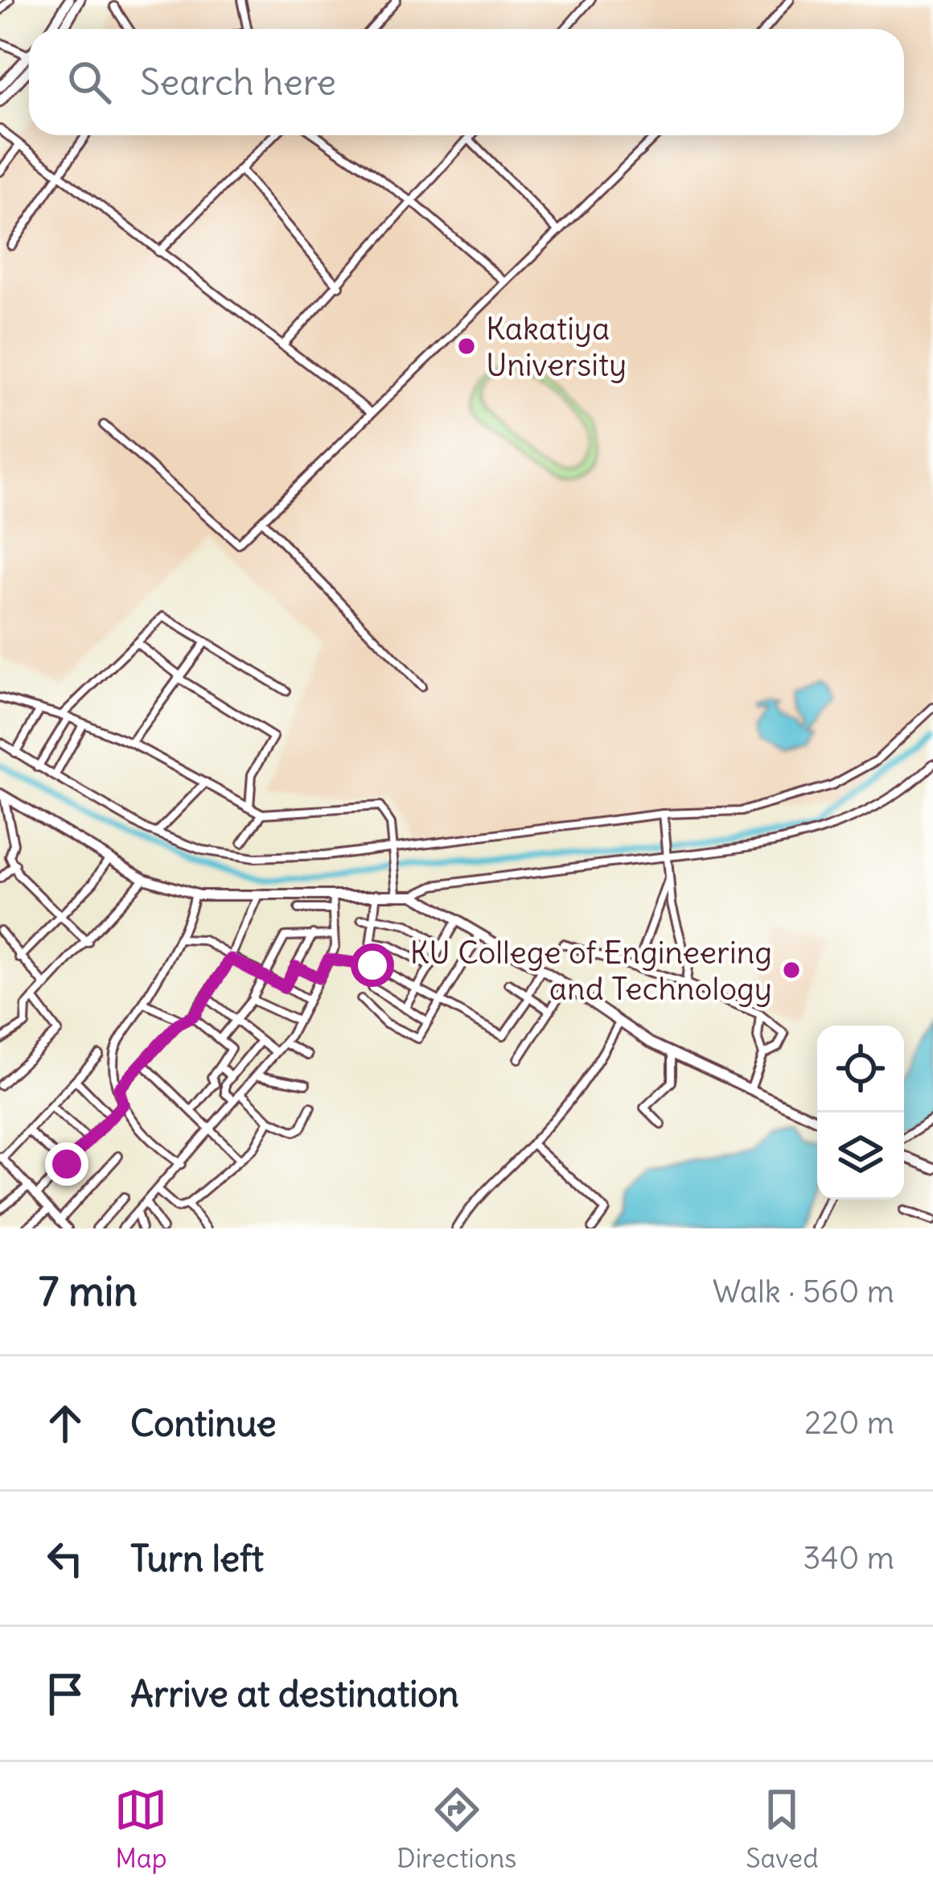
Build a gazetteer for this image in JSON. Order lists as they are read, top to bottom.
{
  "places": ["Kakatiya University", "KU College of Engineering and Technology"],
  "page": {
    "search": "Search here",
    "heading": ["7 min", "Walk · 560 m"],
    "list": [
      ["Continue", "220 m"],
      ["Turn left", "340 m"],
      "Arrive at destination"
    ],
    "nav": ["Map", "Directions", "Saved"]
  }
}
